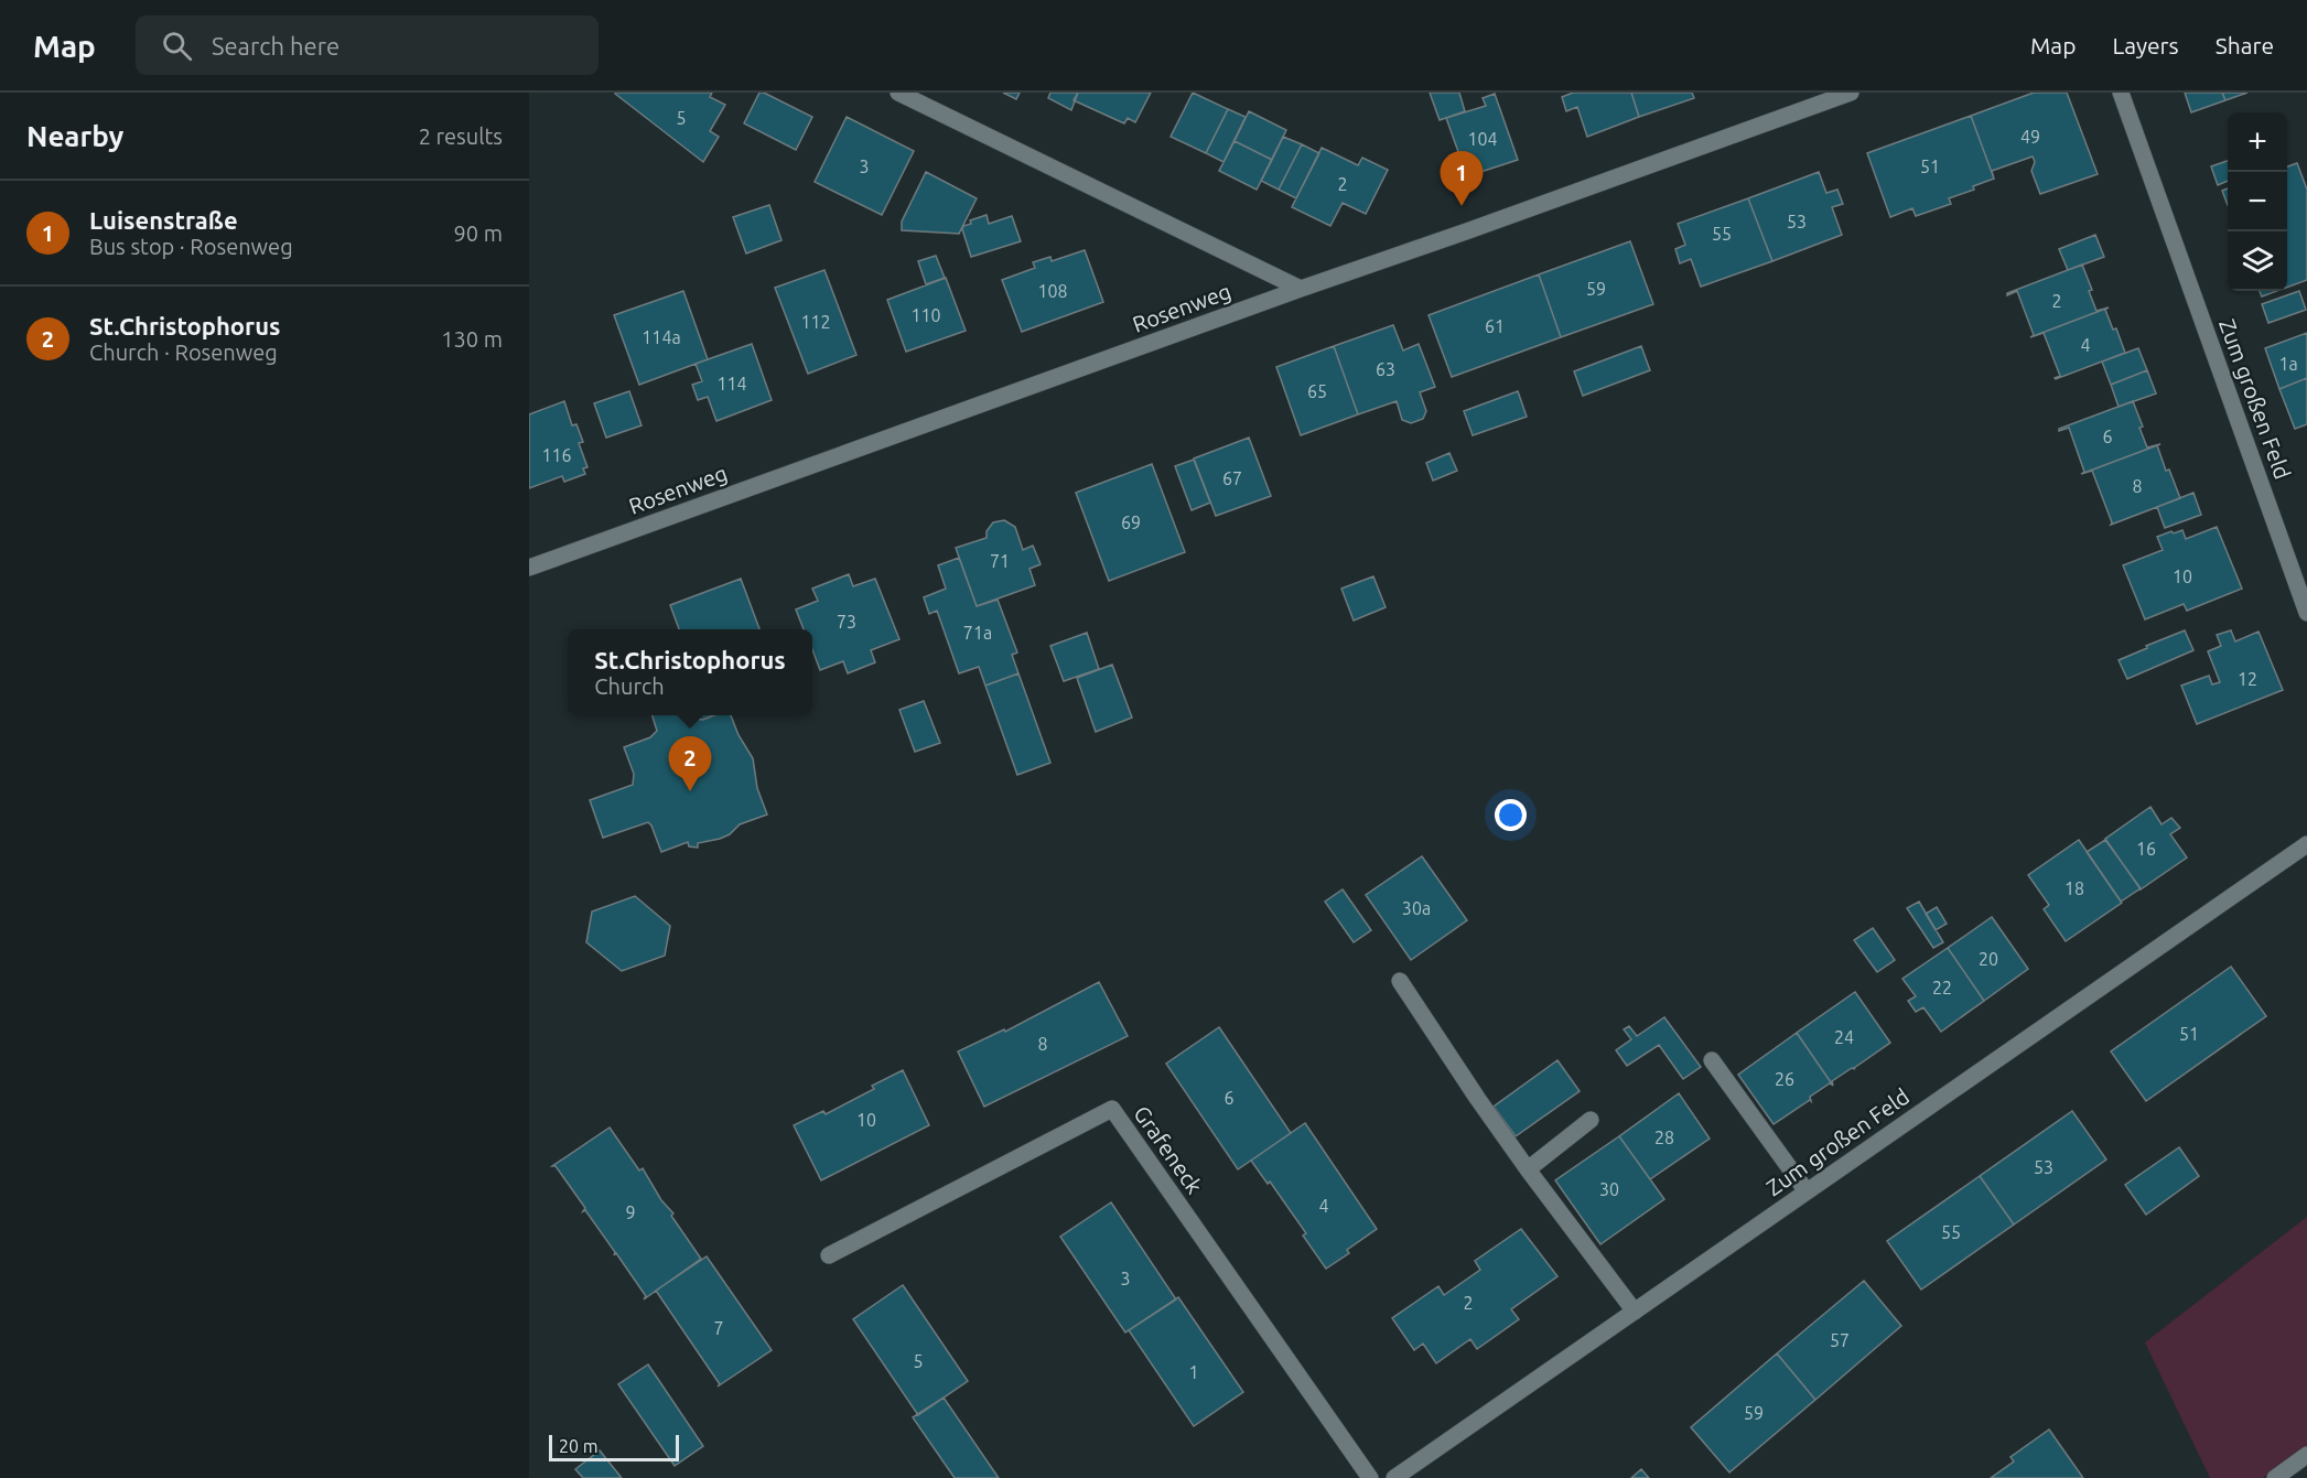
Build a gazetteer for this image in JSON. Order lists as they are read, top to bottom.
{
  "streets": {
    "street": ["Rosenweg", "Zum großen Feld", "Grafeneck"]
  },
  "house_numbers": [
    "5",
    "49",
    "104",
    "3",
    "51",
    "2",
    "53",
    "55",
    "59",
    "108",
    "2",
    "110",
    "112",
    "61",
    "114a",
    "4",
    "1a",
    "63",
    "114",
    "65",
    "6",
    "116",
    "67",
    "8",
    "69",
    "71",
    "10",
    "73",
    "71a",
    "12",
    "16",
    "18",
    "30a",
    "20",
    "22",
    "51",
    "24",
    "8",
    "26",
    "6",
    "10",
    "28",
    "53",
    "30",
    "4",
    "9",
    "55",
    "3",
    "2",
    "7",
    "57",
    "5",
    "1",
    "59"
  ],
  "scale_bar": "20 m",
  "page": {
    "header": "Map",
    "search": "Search here",
    "nav": ["Map", "Layers", "Share"],
    "heading": ["Nearby", "2 results"],
    "map_buttons": ["+", "−"],
    "pins": ["1", "2"],
    "list": [
      {
        "mark": "1",
        "name": "Luisenstraße",
        "note": "Bus stop · Rosenweg",
        "value": "90 m"
      },
      {
        "mark": "2",
        "name": "St.Christophorus",
        "note": "Church · Rosenweg",
        "value": "130 m"
      }
    ],
    "popup": ["St.Christophorus", "Church"],
    "scale": "20 m"
  }
}
